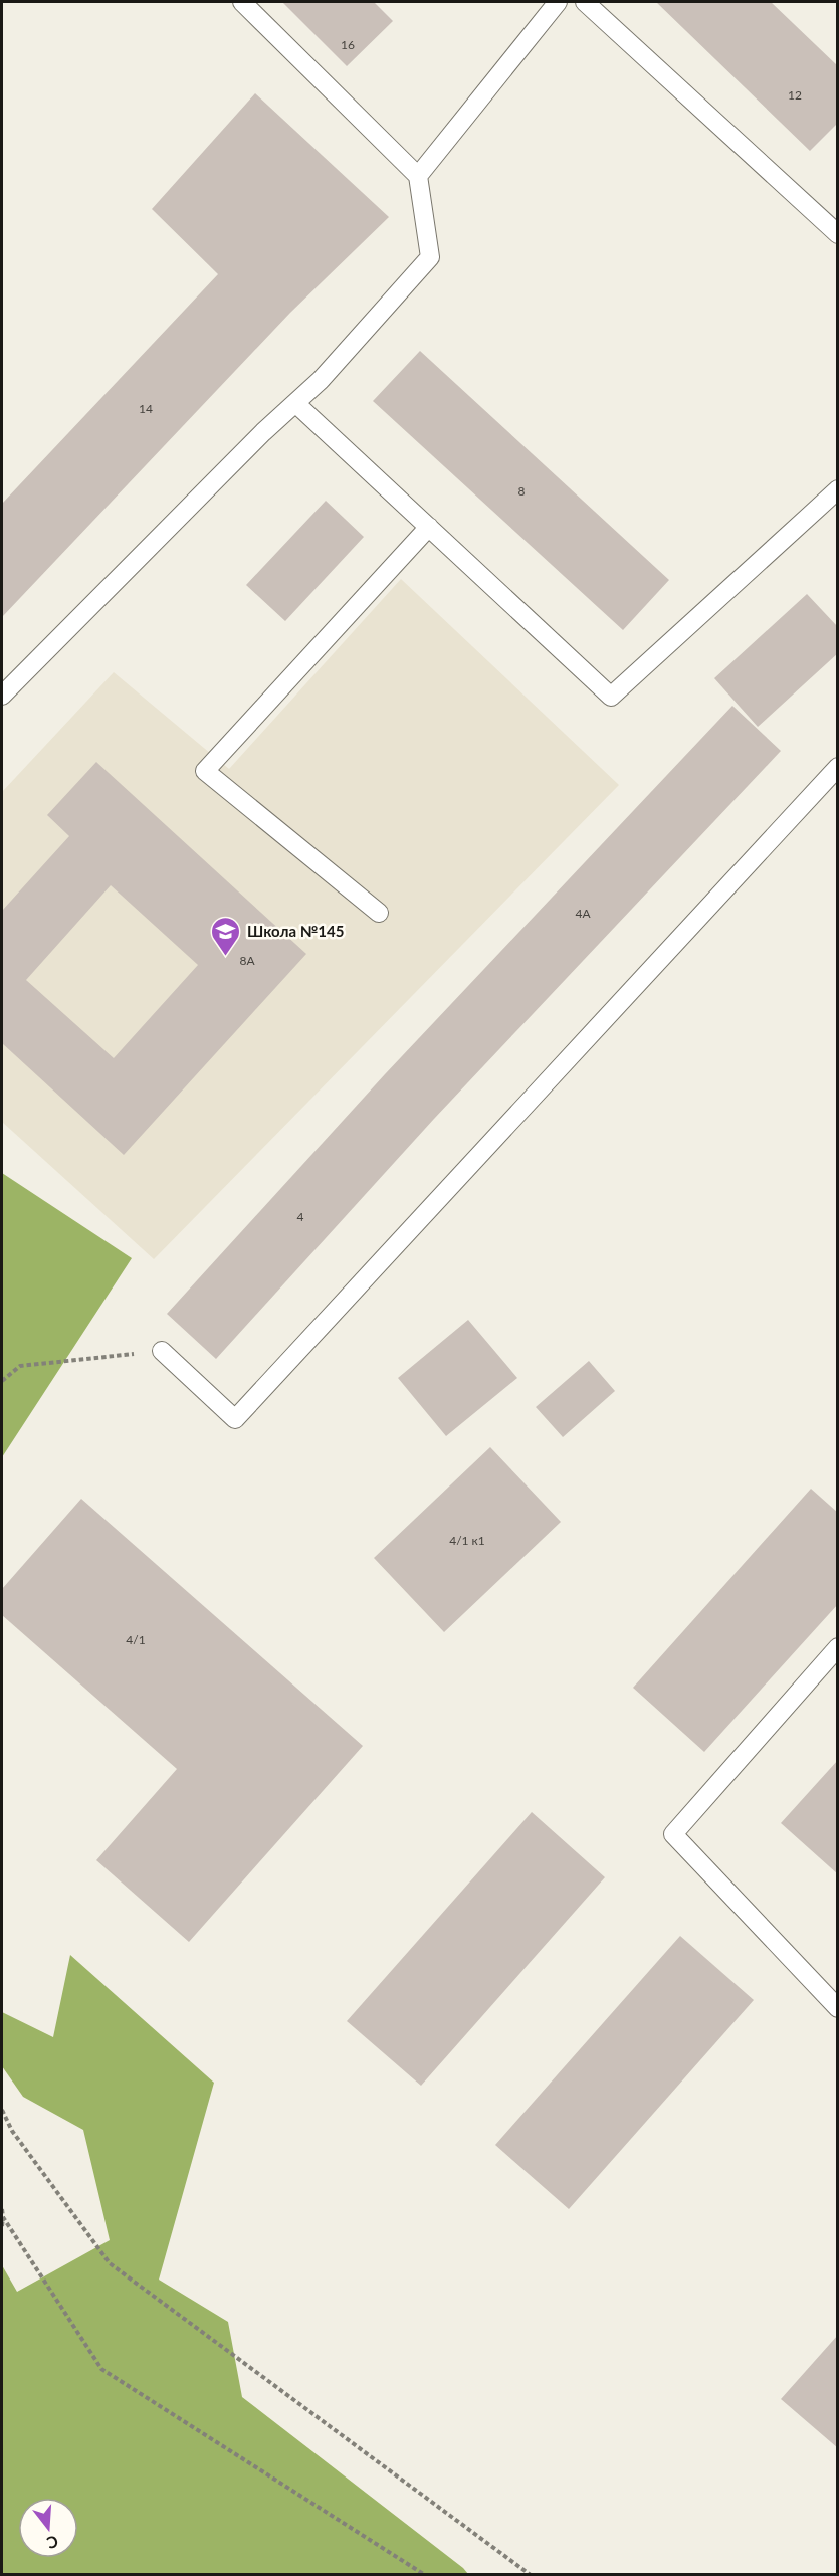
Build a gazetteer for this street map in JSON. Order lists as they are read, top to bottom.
{
  "places": {
    "school or university": ["Школа №145"]
  },
  "house_numbers": [
    "16",
    "12",
    "14",
    "8",
    "4А",
    "8А",
    "4",
    "4/1 к1",
    "4/1"
  ],
  "north": "bottom"
}
